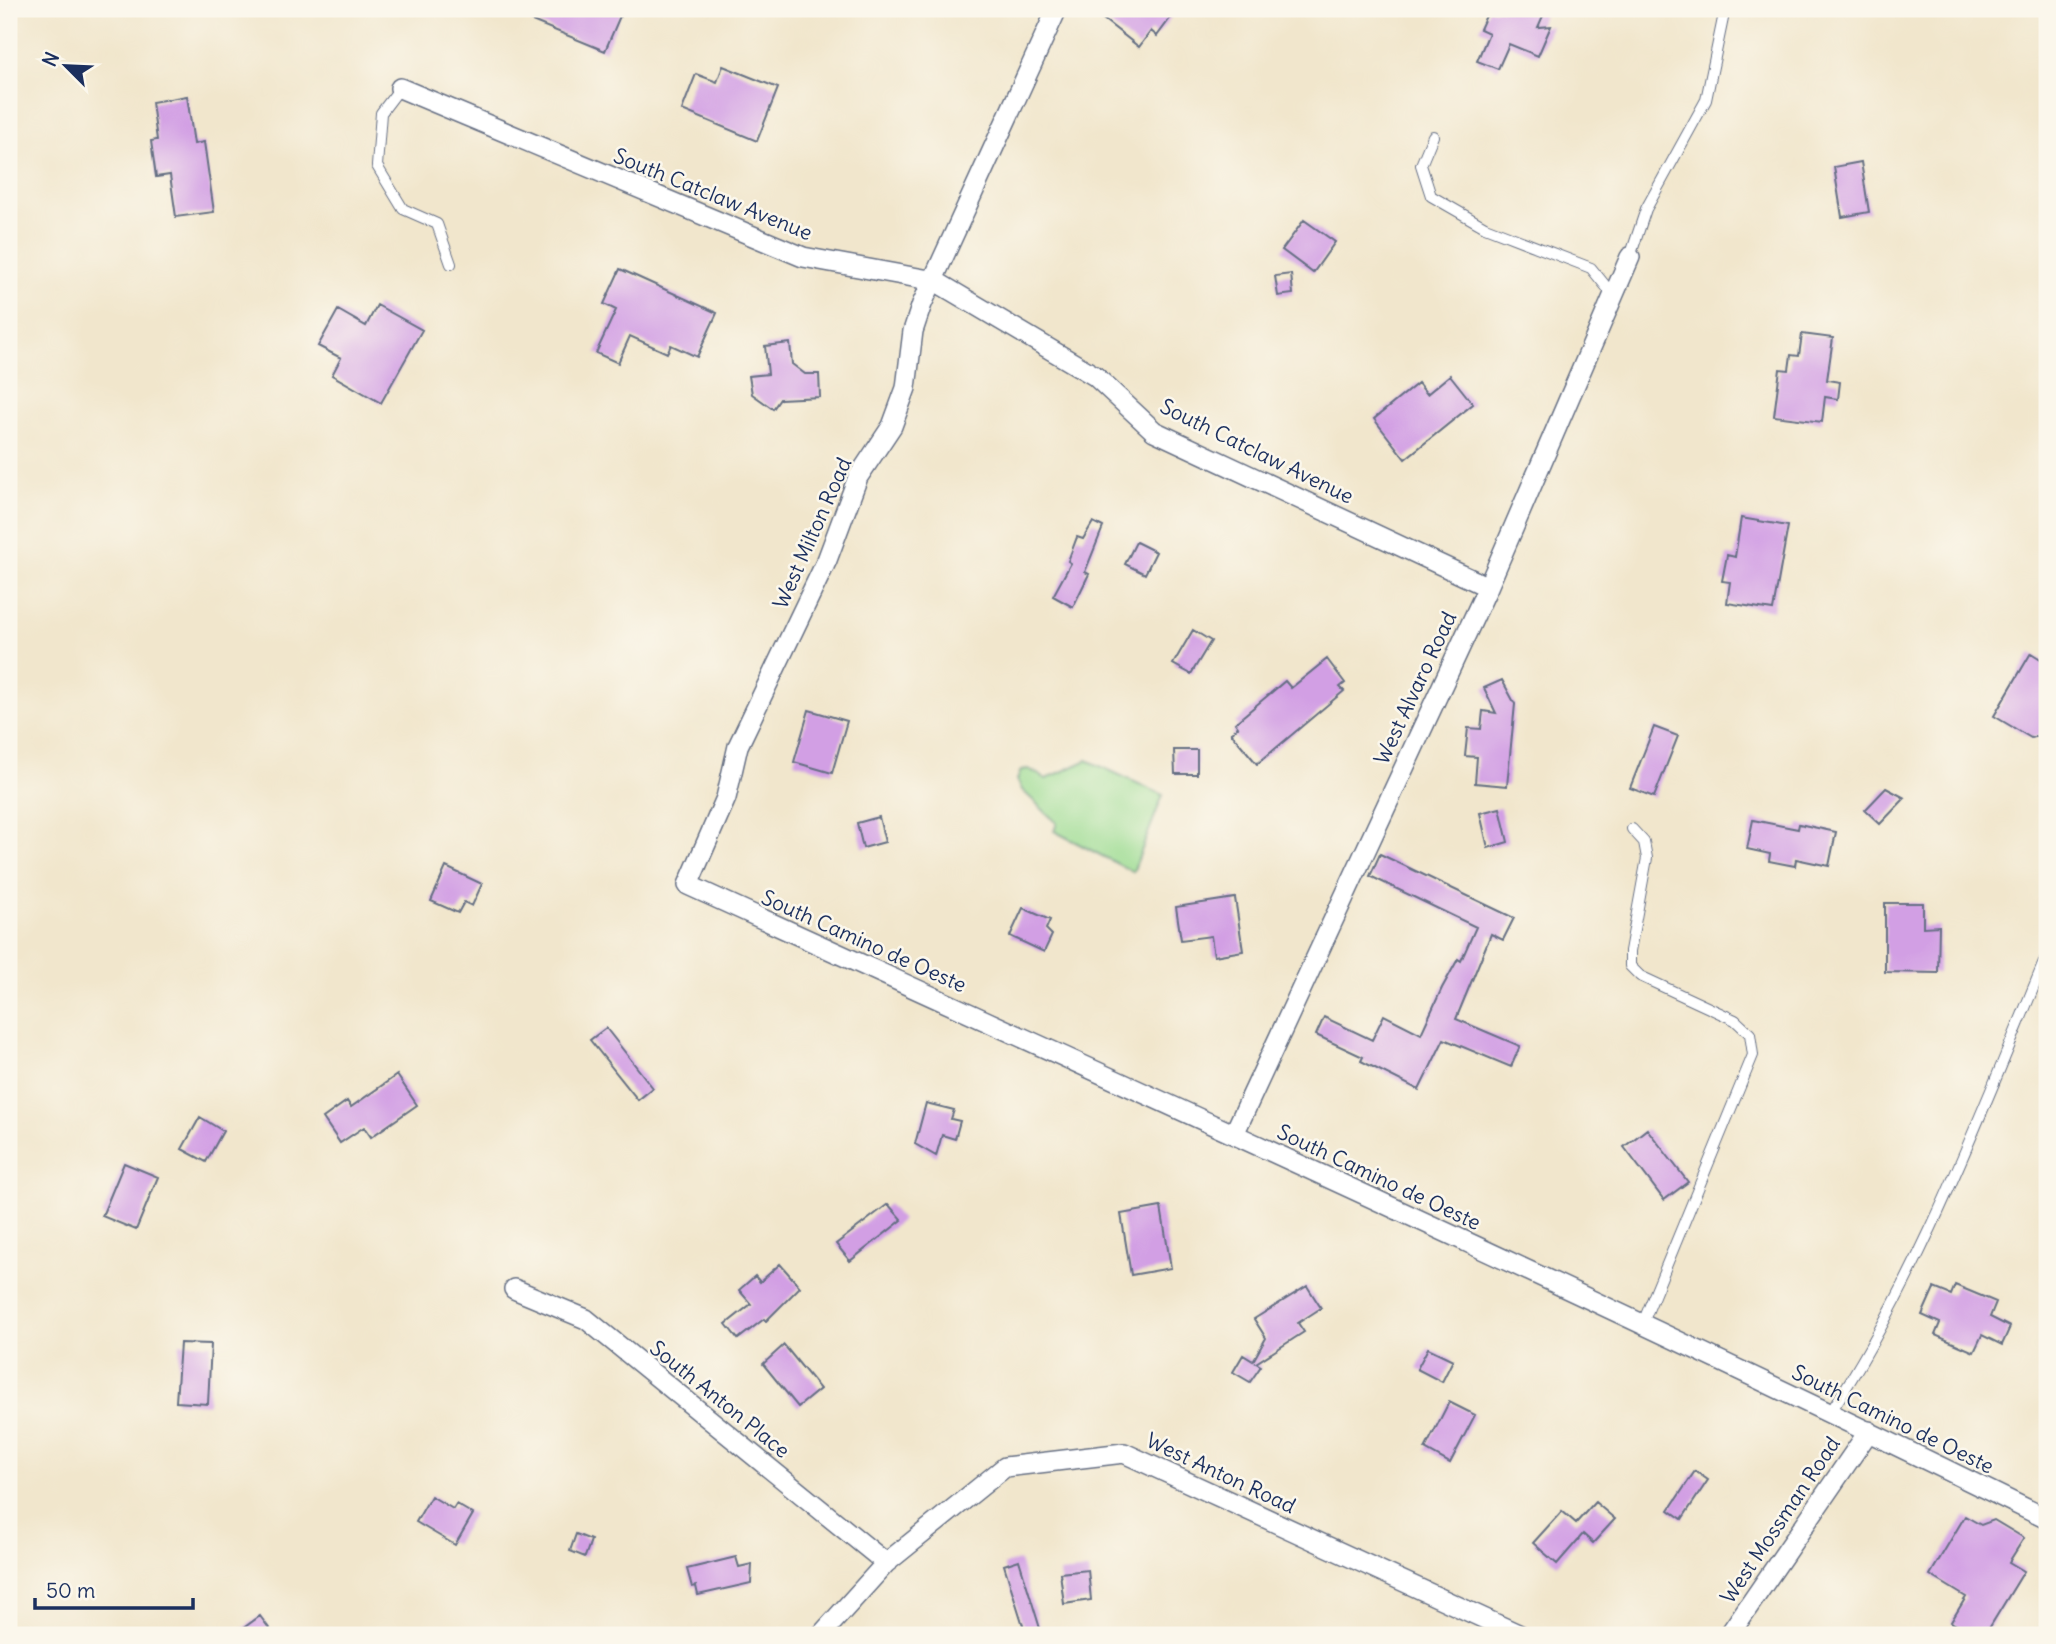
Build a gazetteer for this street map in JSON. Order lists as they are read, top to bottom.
{
  "streets": {
    "street": [
      "South Catclaw Avenue",
      "West Milton Road",
      "West Alvaro Road",
      "South Camino de Oeste",
      "South Anton Place",
      "West Anton Road",
      "West Mossman Road"
    ]
  },
  "crossings": [
    ["South Catclaw Avenue", "West Milton Road"],
    ["South Catclaw Avenue", "West Alvaro Road"],
    ["West Milton Road", "South Camino de Oeste"],
    ["West Alvaro Road", "South Camino de Oeste"],
    ["South Camino de Oeste", "West Mossman Road"],
    ["South Anton Place", "West Anton Road"]
  ],
  "scale_bar": "50 m",
  "north": "top left"
}
